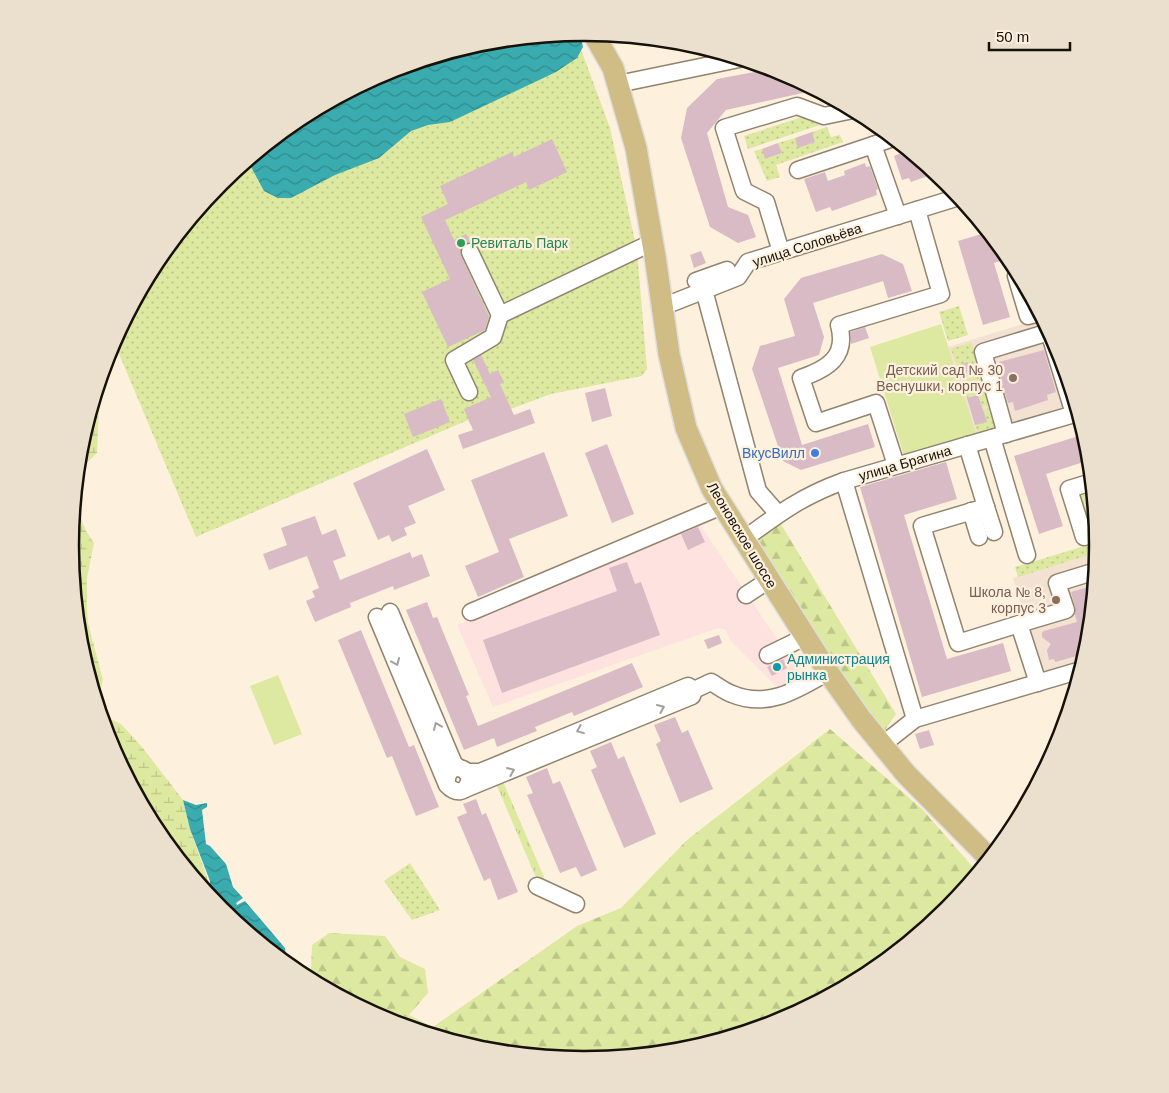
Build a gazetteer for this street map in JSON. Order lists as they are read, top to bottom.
{
  "streets": {
    "main road": ["Леоновское шоссе"],
    "street": ["улица Соловьёва", "улица Брагина"]
  },
  "crossings": [
    ["улица Соловьёва", "Леоновское шоссе"],
    ["улица Брагина", "Леоновское шоссе"]
  ],
  "places": [
    "Ревиталь Парк",
    "Детский сад № 30 Веснушки, корпус 1",
    "ВкусВилл",
    "Школа № 8, корпус 3",
    "Администрация рынка"
  ],
  "scale_bar": "50 m"
}
